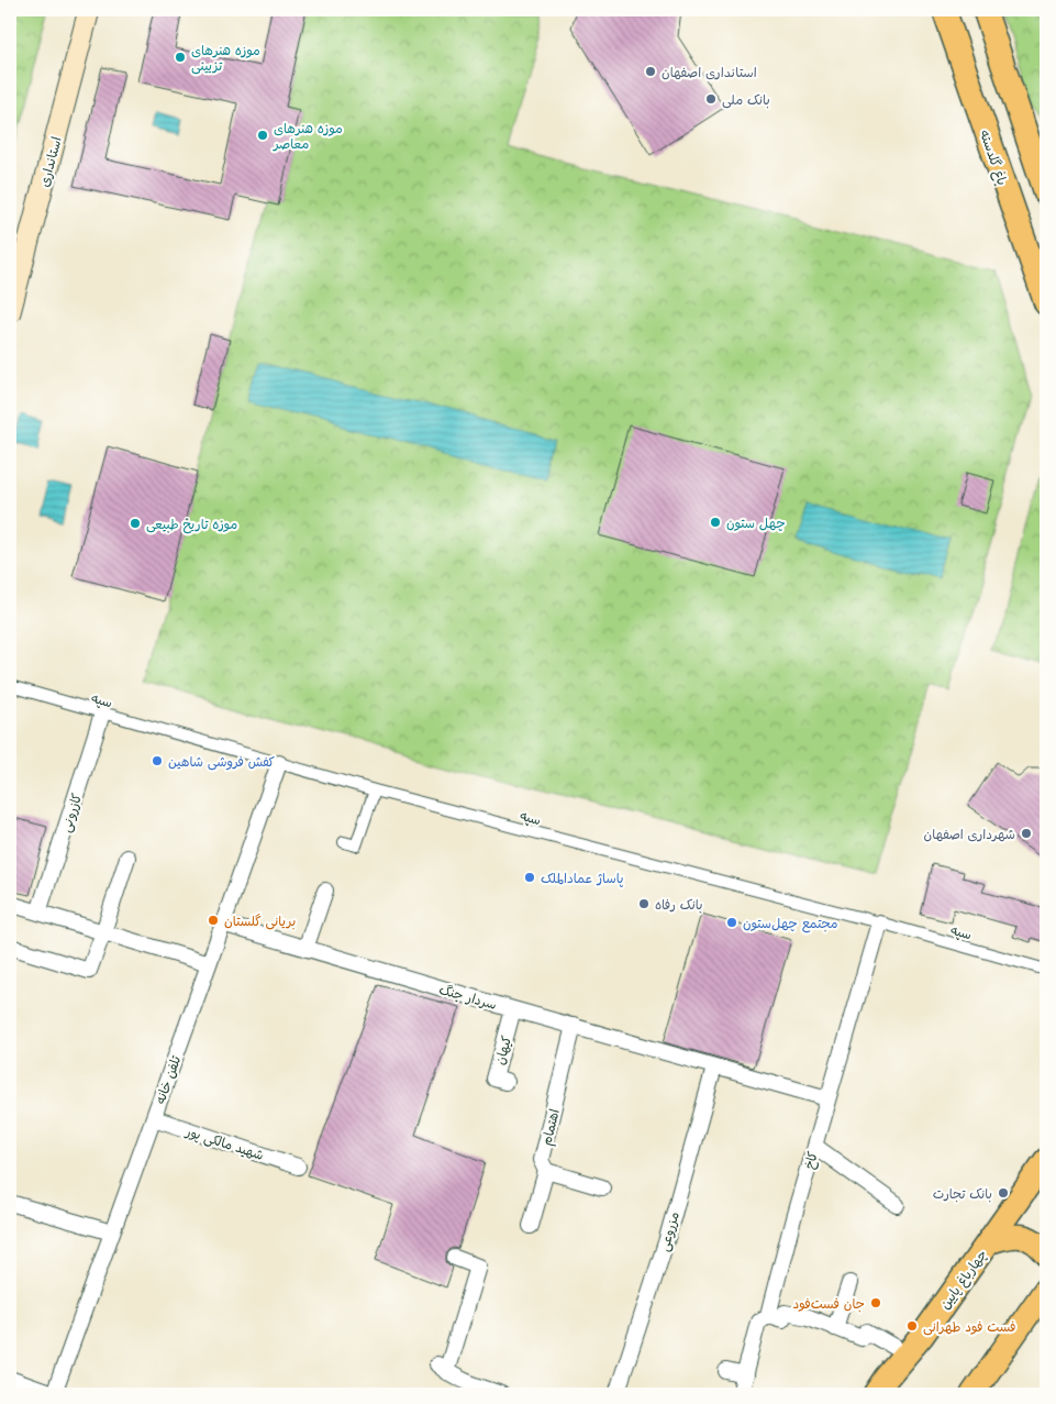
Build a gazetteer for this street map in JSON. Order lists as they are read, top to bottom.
{
  "streets": {
    "main road": ["باغ گلدسته", "استانداری", "چهارباغ پایین"],
    "street": [
      "سپه",
      "کازرونی",
      "سردار جنگ",
      "کیهان",
      "تلفن خانه",
      "اهتمام",
      "شهید مالکی پور",
      "کاخ",
      "مزروعی"
    ]
  },
  "crossings": [
    ["سپه", "کازرونی"],
    ["سپه", "تلفن خانه"],
    ["سپه", "کاخ"],
    ["سردار جنگ", "کیهان"],
    ["سردار جنگ", "تلفن خانه"],
    ["سردار جنگ", "اهتمام"],
    ["سردار جنگ", "کاخ"],
    ["سردار جنگ", "مزروعی"],
    ["تلفن خانه", "شهید مالکی پور"]
  ],
  "places": [
    "موزه هنرهای تزیینی",
    "استانداری اصفهان",
    "بانک ملی",
    "موزه هنرهای معاصر",
    "چهل ستون",
    "موزه تاریخ طبیعی",
    "کفش فروشی شاهین",
    "شهرداری اصفهان",
    "پاساژ عمادالملک",
    "بانک رفاه",
    "بریانی گلستان",
    "مجتمع چهل‌ستون",
    "بانک تجارت",
    "جان فست‌فود",
    "فست فود طهرانی"
  ]
}
